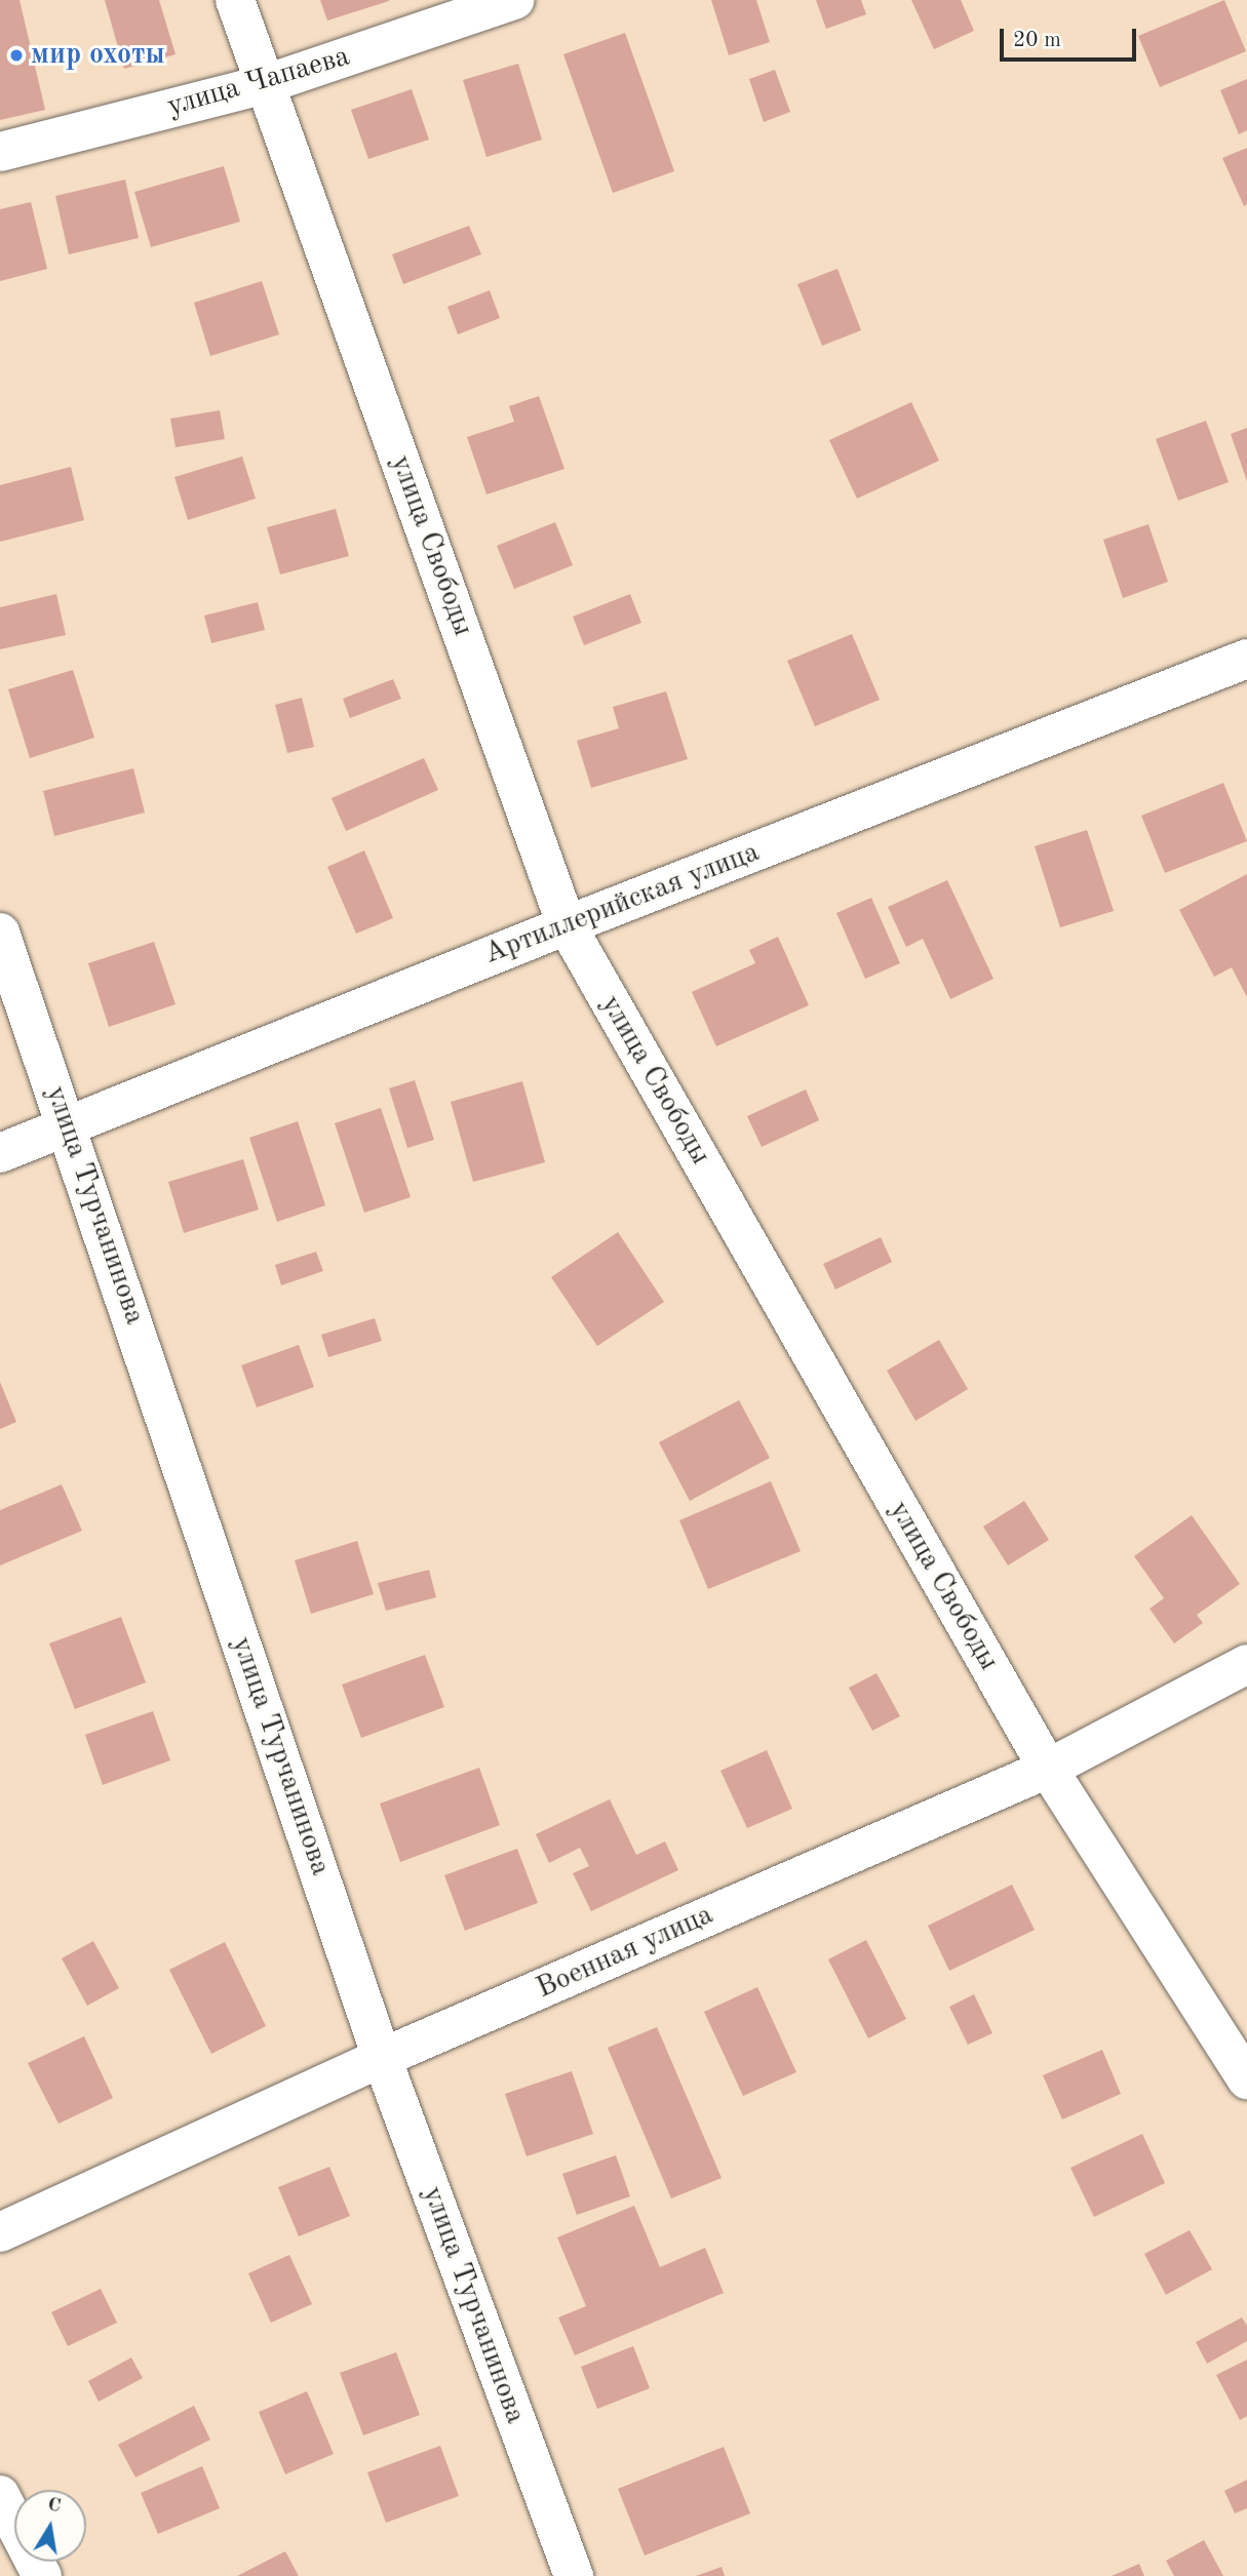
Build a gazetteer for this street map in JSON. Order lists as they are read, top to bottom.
{
  "streets": {
    "street": [
      "улица Чапаева",
      "улица Свободы",
      "Артиллерийская улица",
      "улица Турчанинова",
      "Военная улица"
    ]
  },
  "crossings": [
    ["улица Чапаева", "улица Свободы"],
    ["улица Свободы", "Артиллерийская улица"],
    ["улица Свободы", "Военная улица"],
    ["Артиллерийская улица", "улица Турчанинова"],
    ["улица Турчанинова", "Военная улица"]
  ],
  "places": ["мир охоты"],
  "scale_bar": "20 m",
  "north": "top"
}
